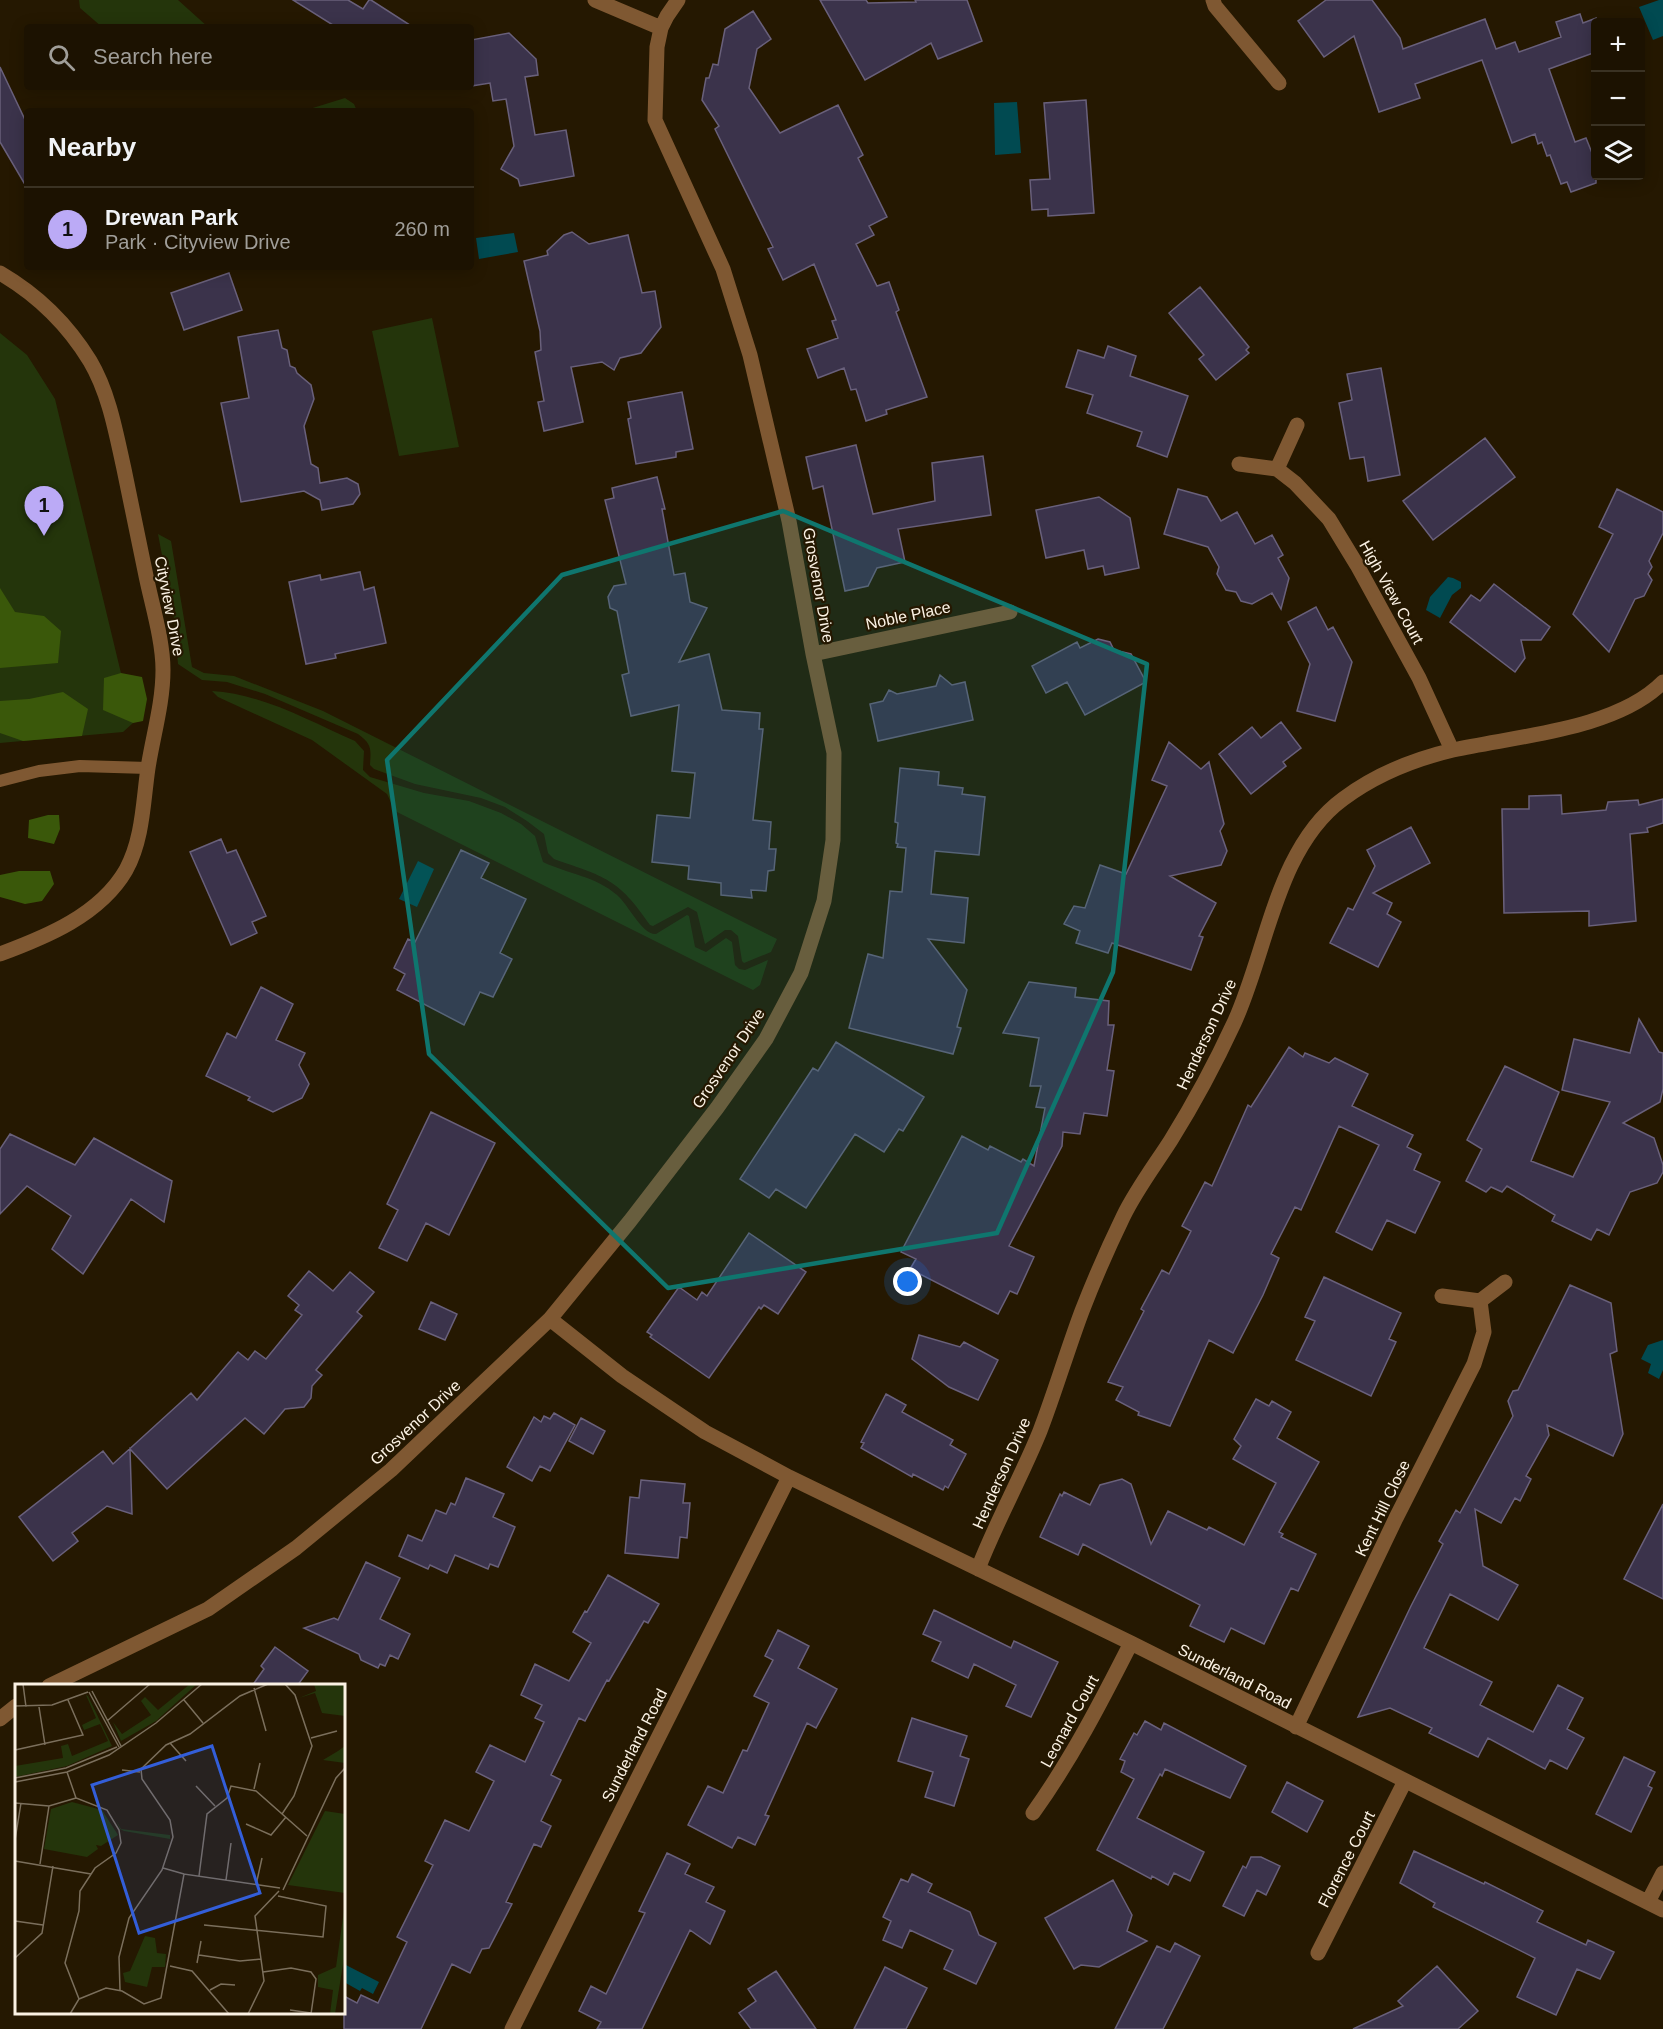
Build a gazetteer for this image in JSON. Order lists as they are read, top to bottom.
{
  "streets": {
    "street": [
      "Grosvenor Drive",
      "High View Court",
      "Cityview Drive",
      "Noble Place",
      "Henderson Drive",
      "Kent Hill Close",
      "Sunderland Road",
      "Leonard Court",
      "Florence Court"
    ]
  },
  "crossings": [
    ["Grosvenor Drive", "Noble Place"],
    ["Grosvenor Drive", "Sunderland Road"],
    ["High View Court", "Henderson Drive"],
    ["Henderson Drive", "Sunderland Road"],
    ["Kent Hill Close", "Sunderland Road"],
    ["Sunderland Road", "Leonard Court"],
    ["Sunderland Road", "Florence Court"]
  ],
  "page": {
    "map_buttons": ["+", "−"],
    "search": "Search here",
    "heading": "Nearby",
    "list": [
      {
        "mark": "1",
        "name": "Drewan Park",
        "note": "Park · Cityview Drive",
        "value": "260 m"
      }
    ],
    "pins": "1"
  }
}
